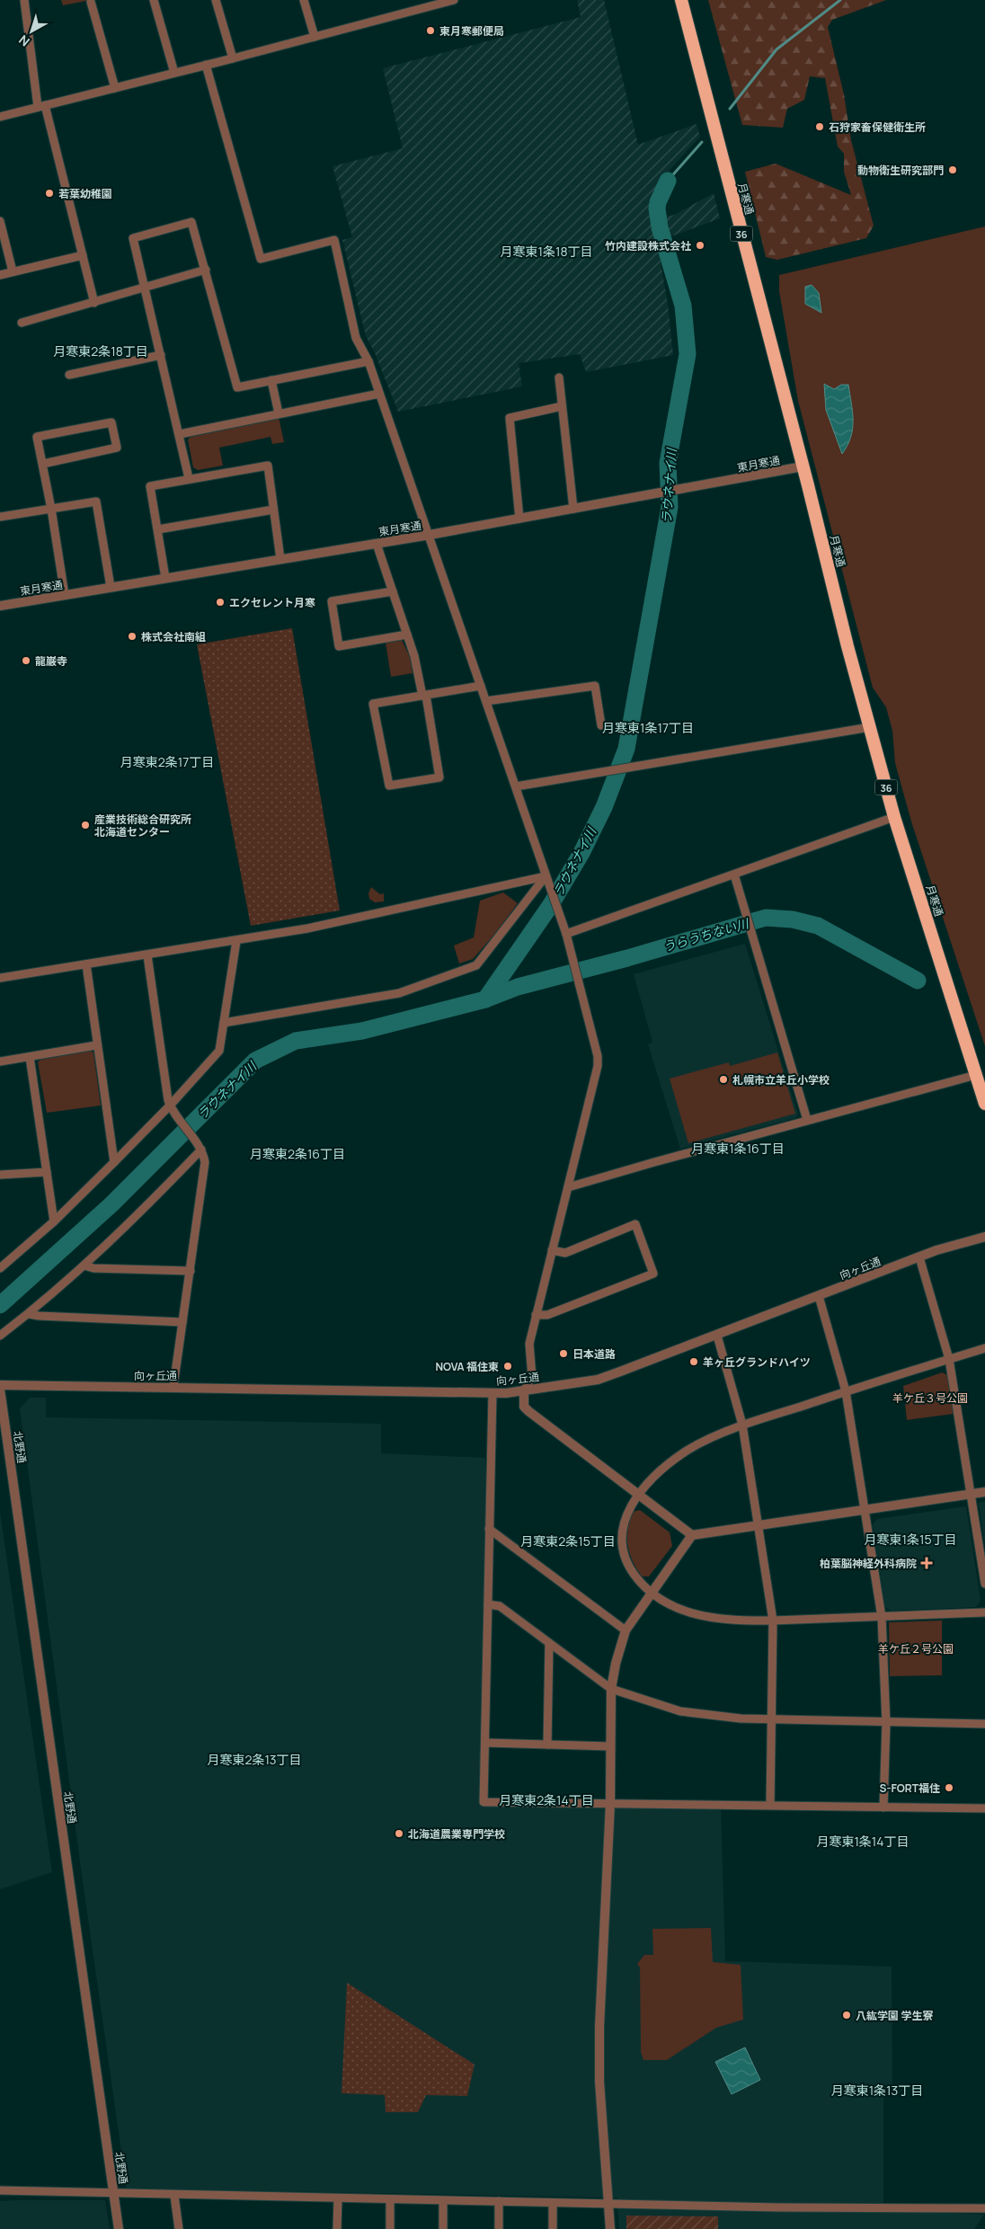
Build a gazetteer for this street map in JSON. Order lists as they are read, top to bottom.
{
  "streets": {
    "highway": ["月寒通", "36"],
    "street": ["東月寒通", "向ヶ丘通", "北野通"]
  },
  "crossings": [
    ["月寒通", "東月寒通"]
  ],
  "districts": [
    "月寒東1条18丁目",
    "月寒東2条18丁目",
    "月寒東1条17丁目",
    "月寒東2条17丁目",
    "月寒東1条16丁目",
    "月寒東2条16丁目",
    "月寒東1条15丁目",
    "月寒東2条15丁目",
    "月寒東2条13丁目",
    "月寒東2条14丁目",
    "月寒東1条14丁目",
    "月寒東1条13丁目"
  ],
  "water": ["ラウネナイ川", "うらうちない川"],
  "parks": ["羊ケ丘３号公園", "羊ケ丘２号公園"],
  "places": {
    "other": [
      "東月寒郵便局",
      "石狩家畜保健衛生所",
      "動物衛生研究部門",
      "若葉幼稚園",
      "竹内建設株式会社",
      "エクセレント月寒",
      "株式会社南組",
      "龍巌寺",
      "産業技術総合研究所 北海道センター",
      "札幌市立羊丘小学校",
      "日本道路",
      "羊ヶ丘グランドハイツ",
      "NOVA 福住東",
      "S-FORT福住",
      "北海道農業専門学校",
      "八紘学園 学生寮"
    ],
    "health": ["柏葉脳神経外科病院"]
  },
  "north": "bottom left"
}
